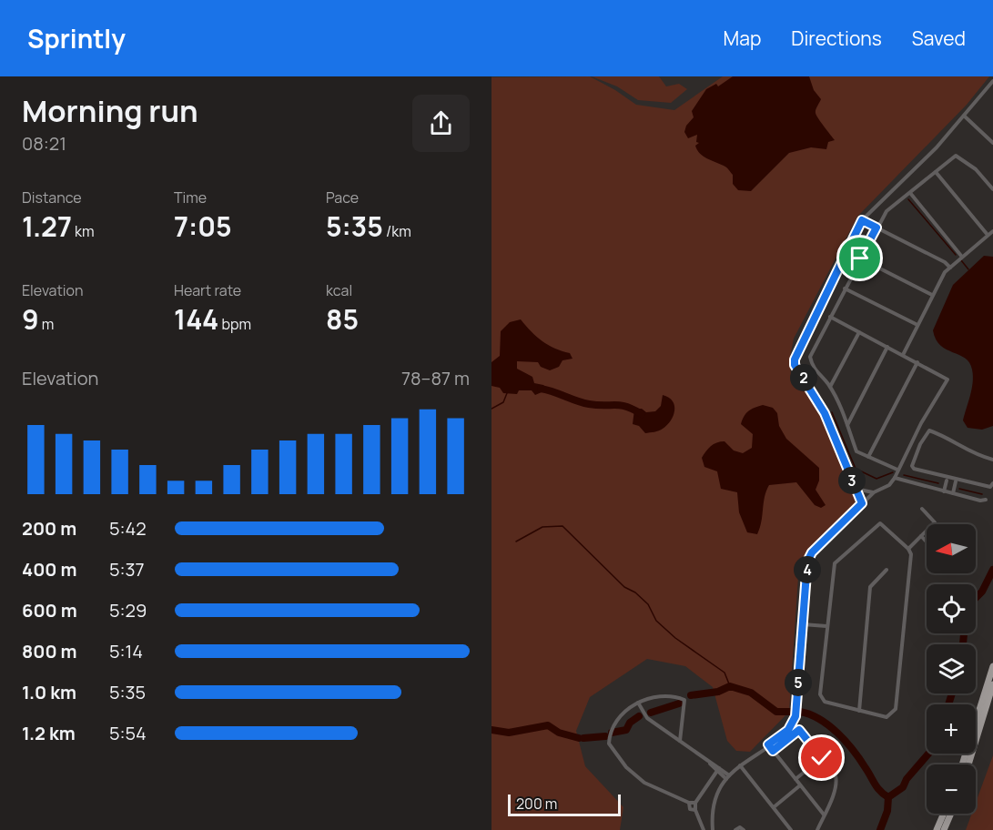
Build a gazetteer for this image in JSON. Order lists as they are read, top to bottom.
{
  "scale_bar": "200 m",
  "north": "left",
  "page": {
    "header": "Sprintly",
    "nav": ["Map", "Directions", "Saved"],
    "heading": ["Morning run", "08:21"],
    "stats": [
      ["Distance", "1.27 km"],
      ["Time", "7:05"],
      ["Pace", "5:35 /km"],
      ["Elevation", "9 m"],
      ["Heart rate", "144 bpm"],
      ["kcal", "85"]
    ],
    "chart": ["Elevation", "78–87 m"],
    "pins": [
      "2",
      "3",
      "4",
      "5"
    ],
    "list": [
      {
        "name": "200 m",
        "note": "5:42"
      },
      {
        "name": "400 m",
        "note": "5:37"
      },
      {
        "name": "600 m",
        "note": "5:29"
      },
      {
        "name": "800 m",
        "note": "5:14"
      },
      {
        "name": "1.0 km",
        "note": "5:35"
      },
      {
        "name": "1.2 km",
        "note": "5:54"
      }
    ],
    "map_buttons": ["+", "−"],
    "scale": "200 m"
  }
}
